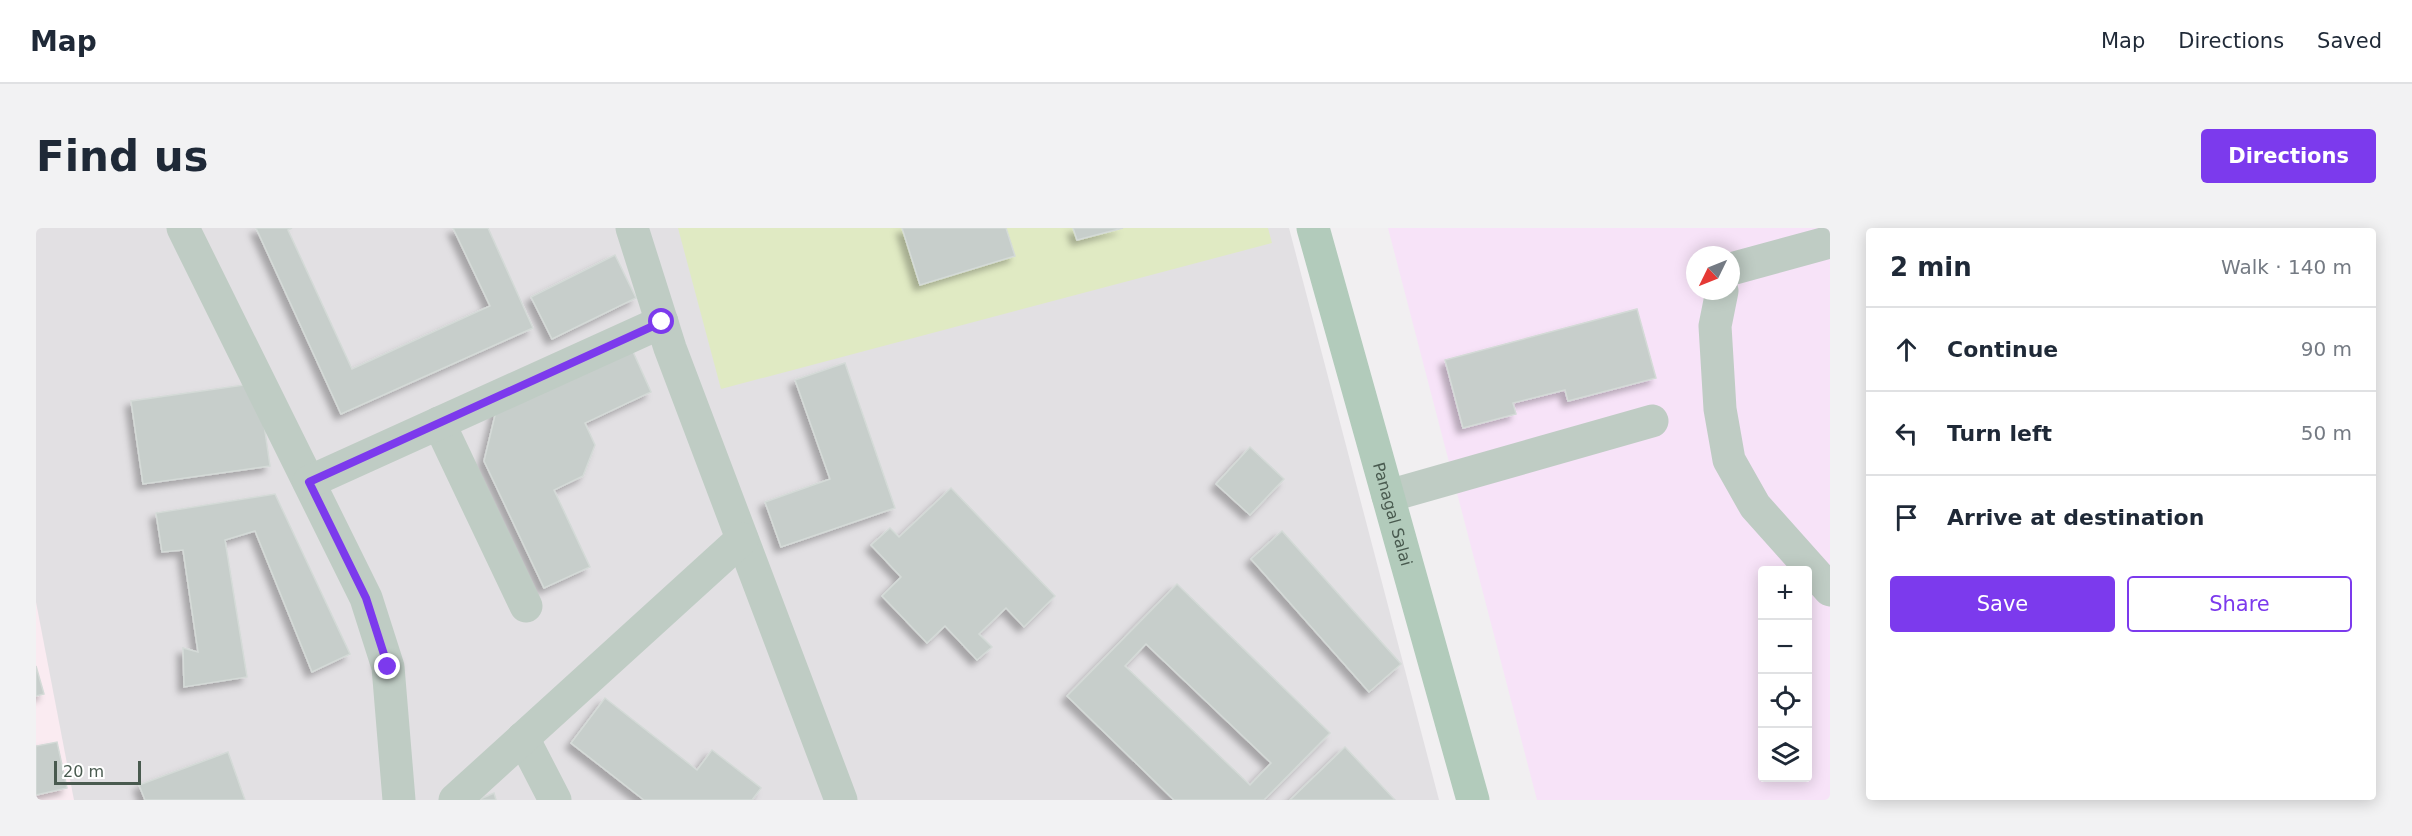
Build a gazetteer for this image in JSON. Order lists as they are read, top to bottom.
{
  "streets": {
    "main road": ["Panagal Salai"]
  },
  "scale_bar": "20 m",
  "north": "bottom left",
  "page": {
    "header": "Map",
    "nav": ["Map", "Directions", "Saved"],
    "buttons": [
      "Directions",
      ["Save", "Share"]
    ],
    "title": "Find us",
    "heading": ["2 min", "Walk · 140 m"],
    "list": [
      ["Continue", "90 m"],
      ["Turn left", "50 m"],
      "Arrive at destination"
    ],
    "map_buttons": ["+", "−"],
    "scale": "20 m"
  }
}
